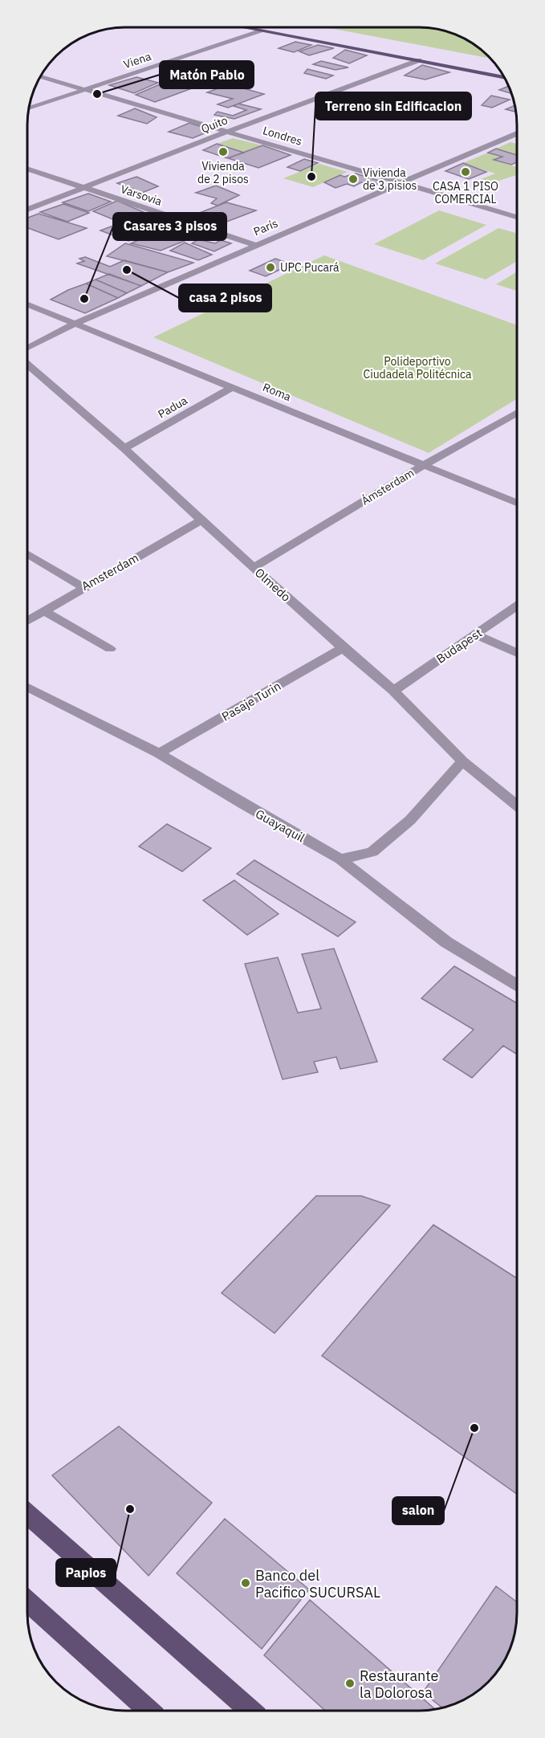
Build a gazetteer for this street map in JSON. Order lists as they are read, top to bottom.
{
  "streets": {
    "street": [
      "Viena",
      "Quito",
      "Londres",
      "Varsovia",
      "París",
      "Roma",
      "Padua",
      "Ámsterdam",
      "Amsterdam",
      "Olmedo",
      "Budapest",
      "Pasaje Turin",
      "Guayaquil"
    ]
  },
  "crossings": [
    ["Viena", "Londres"],
    ["Quito", "Londres"],
    ["Quito", "Varsovia"],
    ["Londres", "París"],
    ["Varsovia", "París"],
    ["París", "Roma"],
    ["Roma", "Padua"],
    ["Roma", "Ámsterdam"],
    ["Padua", "Olmedo"],
    ["Ámsterdam", "Olmedo"],
    ["Amsterdam", "Olmedo"],
    ["Olmedo", "Budapest"],
    ["Olmedo", "Pasaje Turin"],
    ["Pasaje Turin", "Guayaquil"]
  ],
  "parks": ["Polideportivo Ciudadela Politécnica"],
  "places": [
    "Matón Pablo",
    "Vivienda de 2 pisos",
    "CASA 1 PISO COMERCIAL",
    "Terreno sin Edificacion",
    "Vivienda de 3 pisios",
    "UPC Pucará",
    "casa 2 pisos",
    "Casares 3 pisos",
    "salon",
    "Papios",
    "Banco del Pacifico SUCURSAL",
    "Restaurante la Dolorosa"
  ]
}
